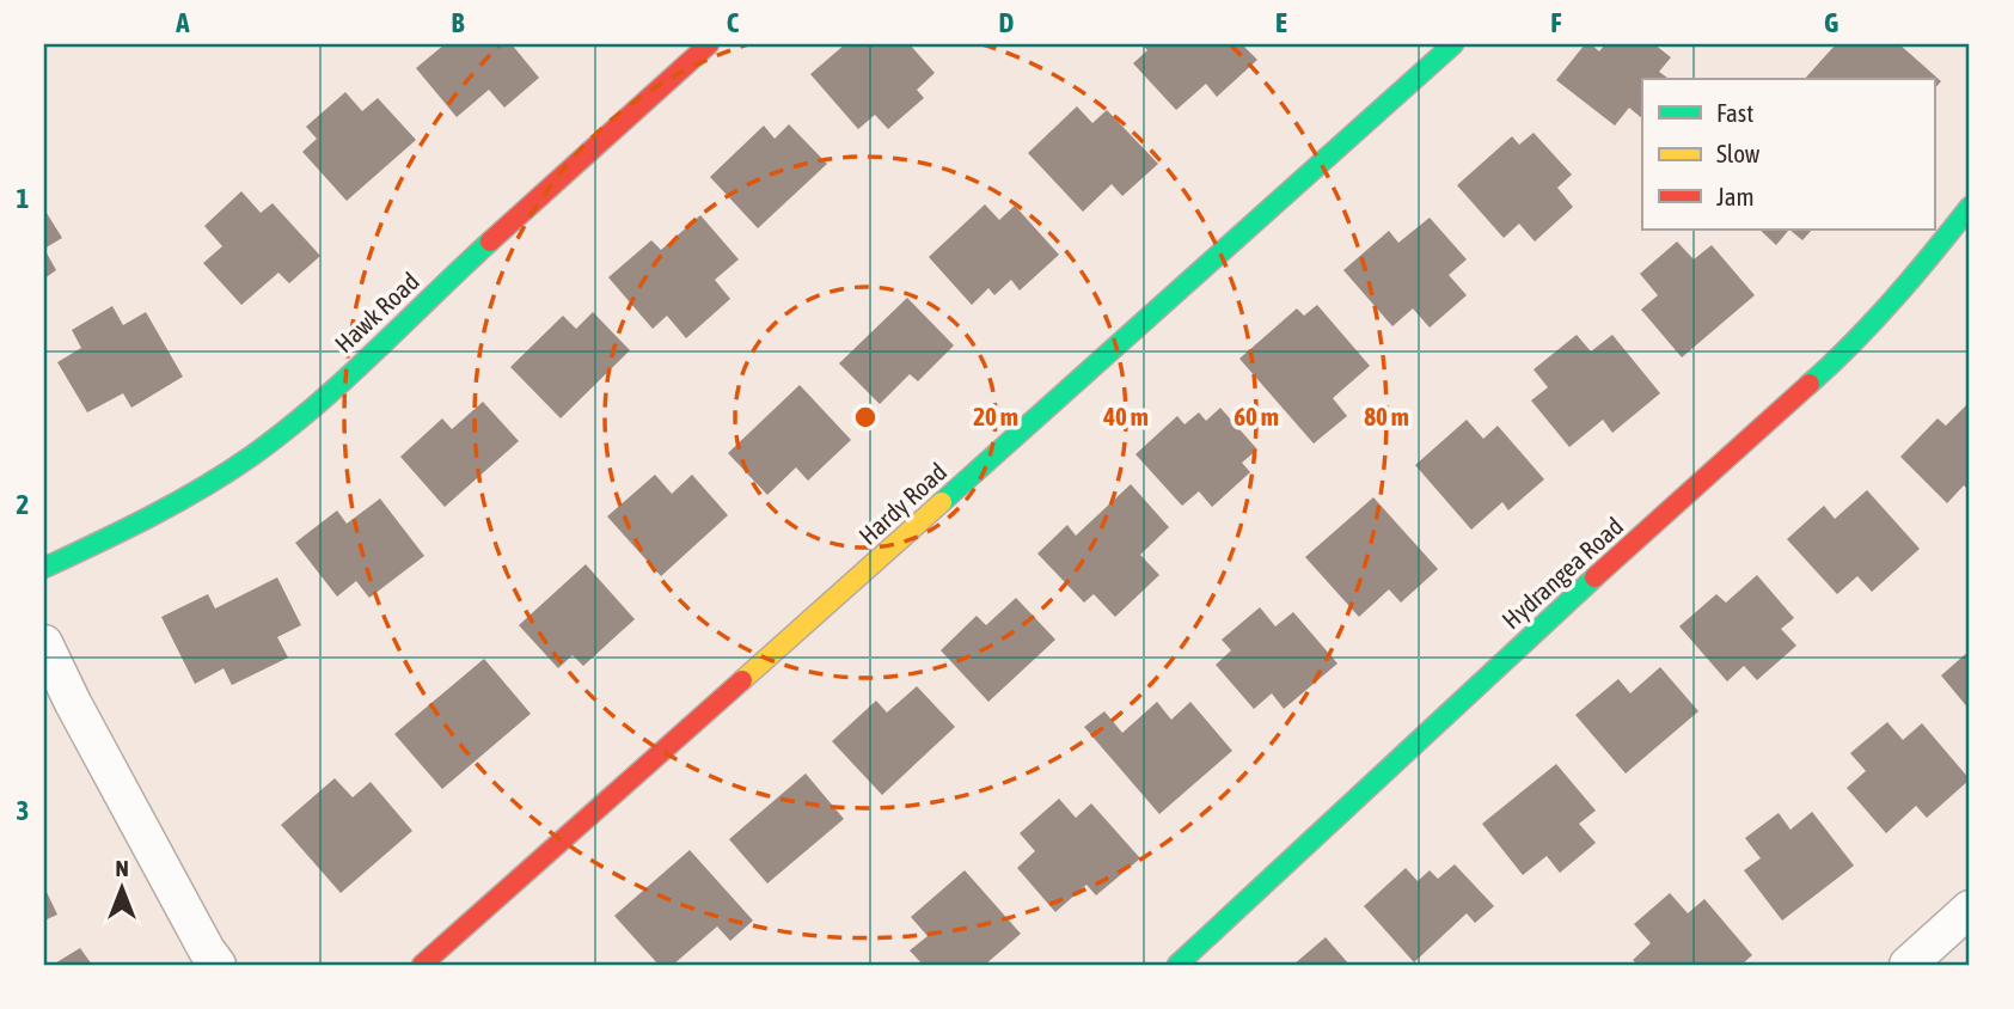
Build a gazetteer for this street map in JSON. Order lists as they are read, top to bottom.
{
  "streets": {
    "street": ["Hawk Road", "Hardy Road", "Hydrangea Road"]
  },
  "legend": ["Fast", "Slow", "Jam"],
  "north": "top",
  "grid": {
    "columns": [
      "A",
      "B",
      "C",
      "D",
      "E",
      "F",
      "G"
    ],
    "rows": ["1", "2", "3"]
  },
  "rings": [
    "20 m",
    "40 m",
    "60 m",
    "80 m"
  ]
}
